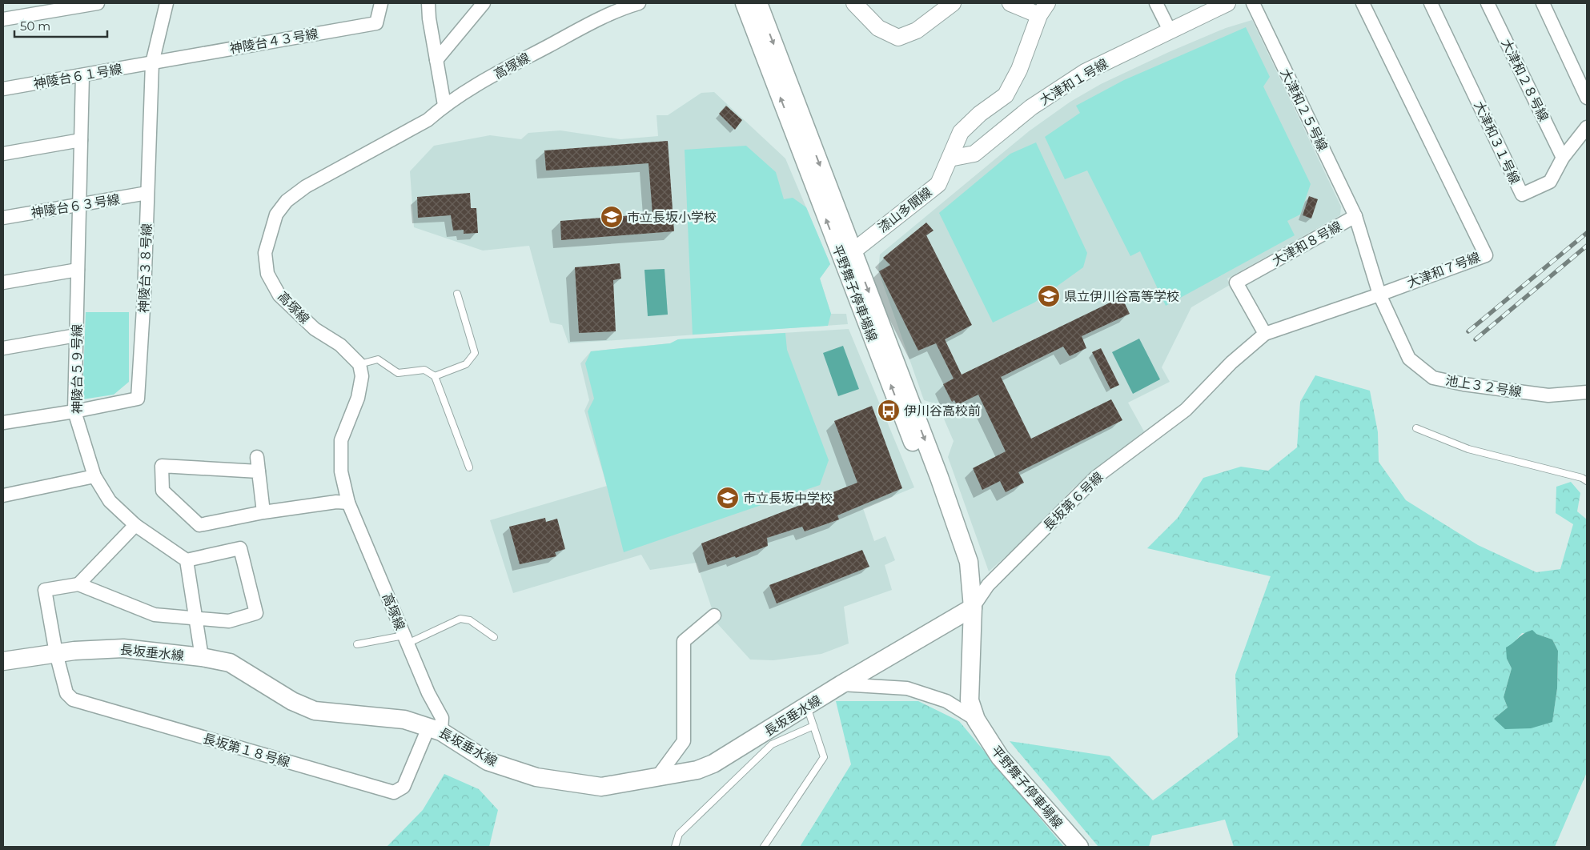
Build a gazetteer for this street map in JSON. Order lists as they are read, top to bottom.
{
  "streets": {
    "main road": ["平野舞子停車場線", "長坂垂水線"],
    "street": [
      "神陵台４３号線",
      "高塚線",
      "神陵台６１号線",
      "大津和２８号線",
      "大津和１号線",
      "大津和２５号線",
      "大津和３１号線",
      "神陵台６３号線",
      "漆山多聞線",
      "大津和８号線",
      "神陵台３８号線",
      "大津和７号線",
      "神陵台５９号線",
      "池上３２号線",
      "長坂第６号線",
      "長坂第１８号線"
    ]
  },
  "crossings": [
    ["神陵台４３号線", "神陵台６１号線"],
    ["神陵台４３号線", "神陵台３８号線"],
    ["高塚線", "長坂垂水線"],
    ["高塚線", "長坂第１８号線"],
    ["神陵台６１号線", "神陵台３８号線"],
    ["神陵台６１号線", "神陵台５９号線"],
    ["大津和２８号線", "大津和３１号線"],
    ["大津和１号線", "漆山多聞線"],
    ["大津和２５号線", "大津和８号線"],
    ["神陵台６３号線", "神陵台３８号線"],
    ["神陵台６３号線", "神陵台５９号線"],
    ["漆山多聞線", "平野舞子停車場線"],
    ["大津和８号線", "大津和７号線"],
    ["大津和８号線", "池上３２号線"],
    ["神陵台３８号線", "神陵台５９号線"],
    ["大津和７号線", "池上３２号線"],
    ["大津和７号線", "長坂第６号線"],
    ["平野舞子停車場線", "長坂第６号線"],
    ["平野舞子停車場線", "長坂垂水線"],
    ["長坂第６号線", "長坂垂水線"],
    ["長坂垂水線", "長坂第１８号線"]
  ],
  "places": {
    "school or university": ["市立長坂小学校", "県立伊川谷高等学校", "市立長坂中学校"],
    "bus stop": ["伊川谷高校前"]
  },
  "scale_bar": "50 m"
}
